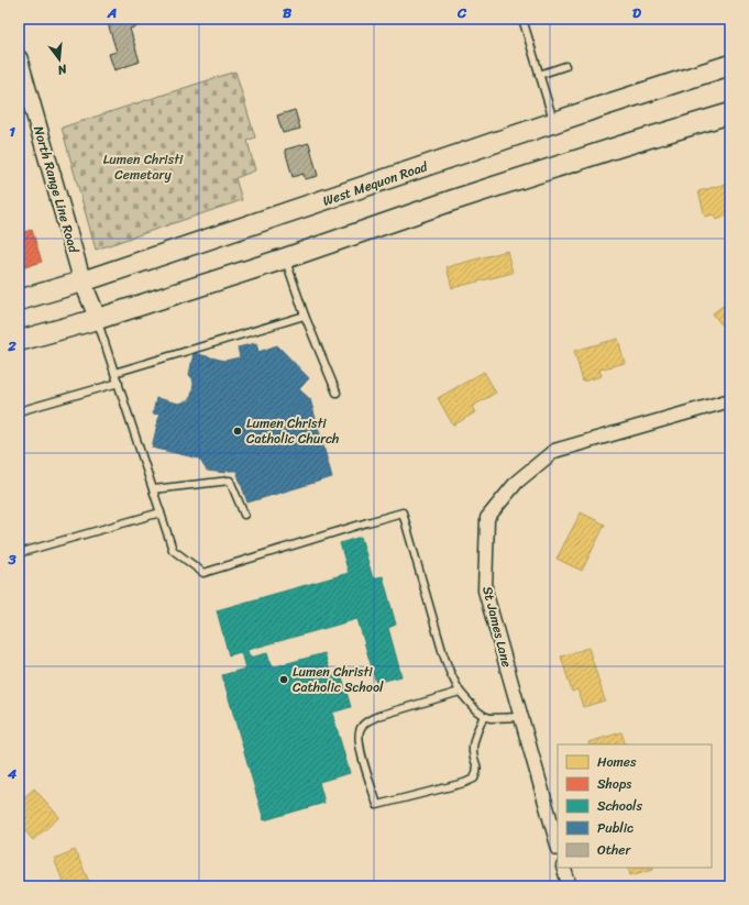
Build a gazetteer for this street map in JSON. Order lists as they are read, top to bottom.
{
  "streets": {
    "main road": ["West Mequon Road"],
    "street": ["North Range Line Road", "St James Lane"]
  },
  "crossings": [
    ["West Mequon Road", "North Range Line Road"]
  ],
  "parks": ["Lumen Christi Cemetary"],
  "places": ["Lumen Christi Catholic Church", "Lumen Christi Catholic School"],
  "legend": [
    "Homes",
    "Shops",
    "Schools",
    "Public",
    "Other"
  ],
  "north": "bottom",
  "grid": {
    "columns": [
      "A",
      "B",
      "C",
      "D"
    ],
    "rows": [
      "1",
      "2",
      "3",
      "4"
    ]
  }
}
